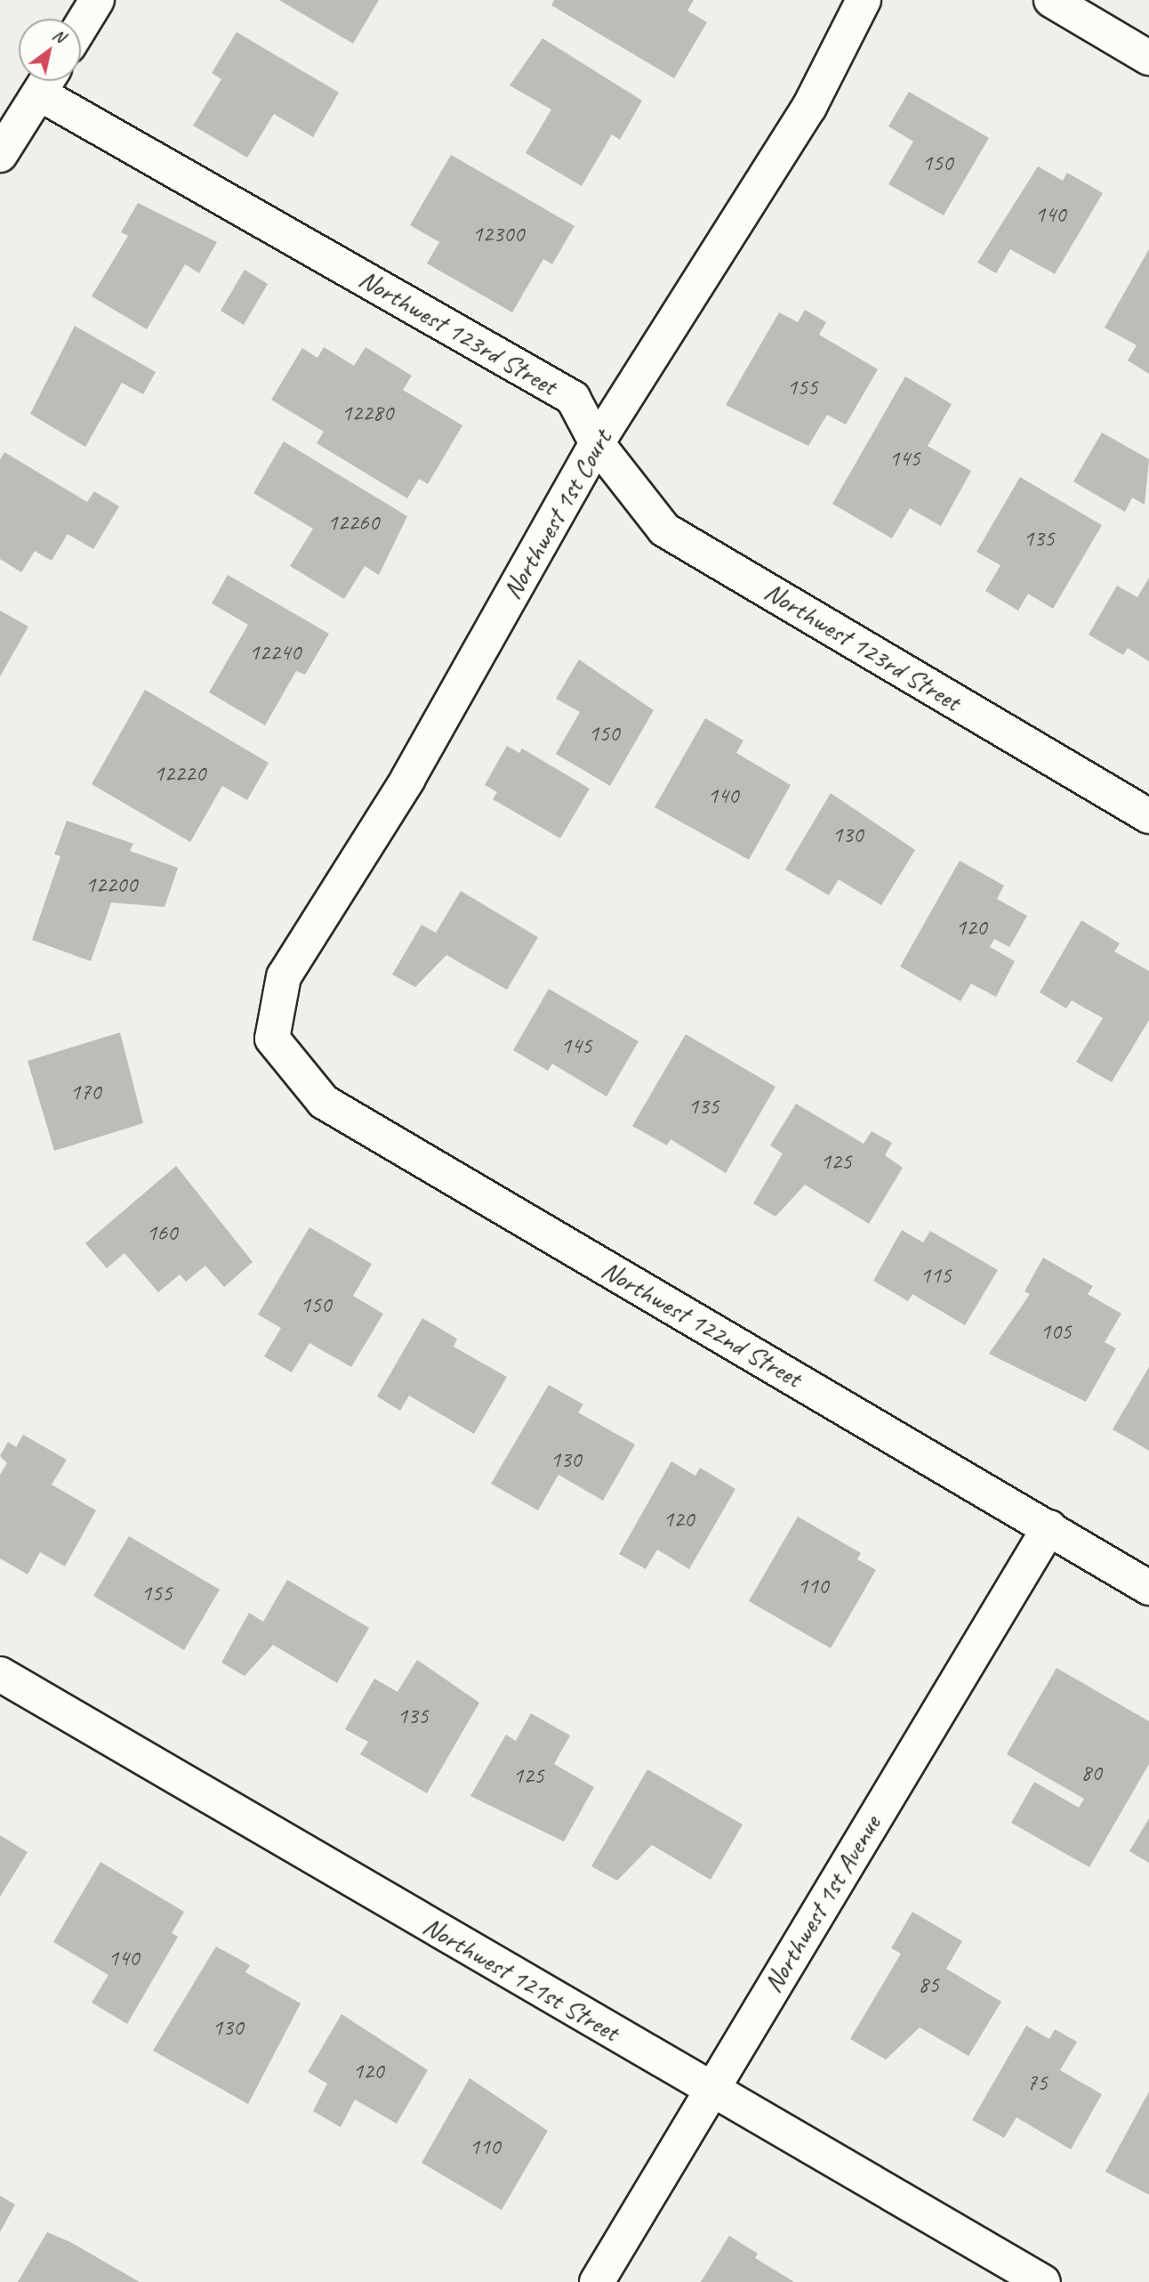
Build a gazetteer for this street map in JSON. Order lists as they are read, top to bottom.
{
  "streets": {
    "street": [
      "Northwest 123rd Street",
      "Northwest 1st Court",
      "Northwest 122nd Street",
      "Northwest 1st Avenue",
      "Northwest 121st Street"
    ]
  },
  "crossings": [
    ["Northwest 123rd Street", "Northwest 1st Court"],
    ["Northwest 1st Court", "Northwest 122nd Street"],
    ["Northwest 122nd Street", "Northwest 1st Avenue"],
    ["Northwest 1st Avenue", "Northwest 121st Street"]
  ],
  "house_numbers": [
    "150",
    "140",
    "12300",
    "155",
    "12280",
    "145",
    "12260",
    "135",
    "12240",
    "150",
    "12220",
    "140",
    "130",
    "12200",
    "120",
    "145",
    "170",
    "135",
    "125",
    "160",
    "115",
    "150",
    "105",
    "130",
    "120",
    "110",
    "155",
    "135",
    "80",
    "125",
    "140",
    "85",
    "130",
    "120",
    "75",
    "110"
  ],
  "north": "top right"
}
